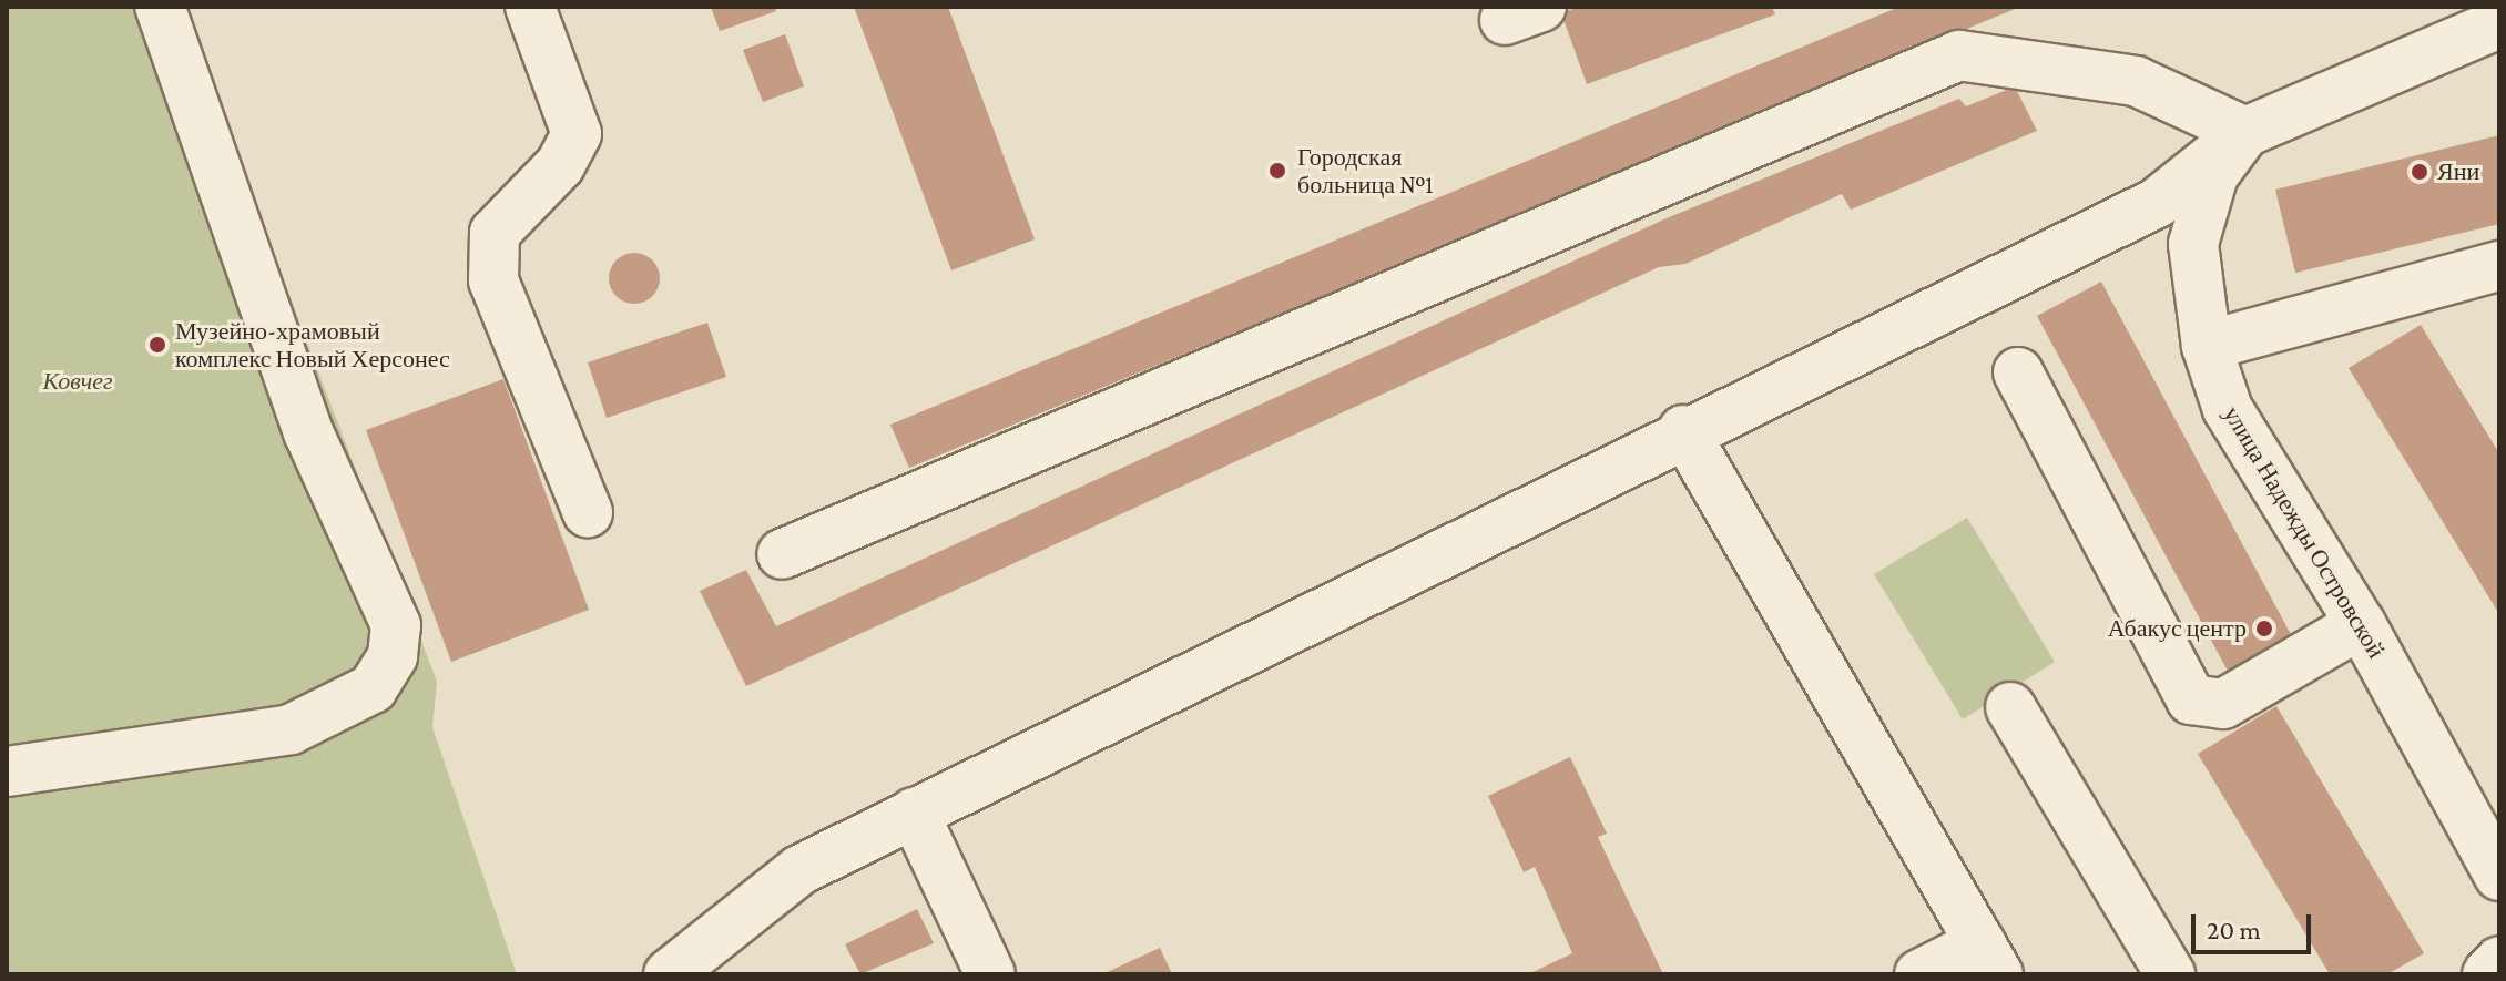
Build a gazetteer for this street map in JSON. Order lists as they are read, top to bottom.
{
  "streets": {
    "street": ["улица Надежды Островской"]
  },
  "parks": ["Ковчег"],
  "places": [
    "Городская больница №1",
    "Яни",
    "Музейно-храмовый комплекс Новый Херсонес",
    "Абакус центр"
  ],
  "scale_bar": "20 m"
}
